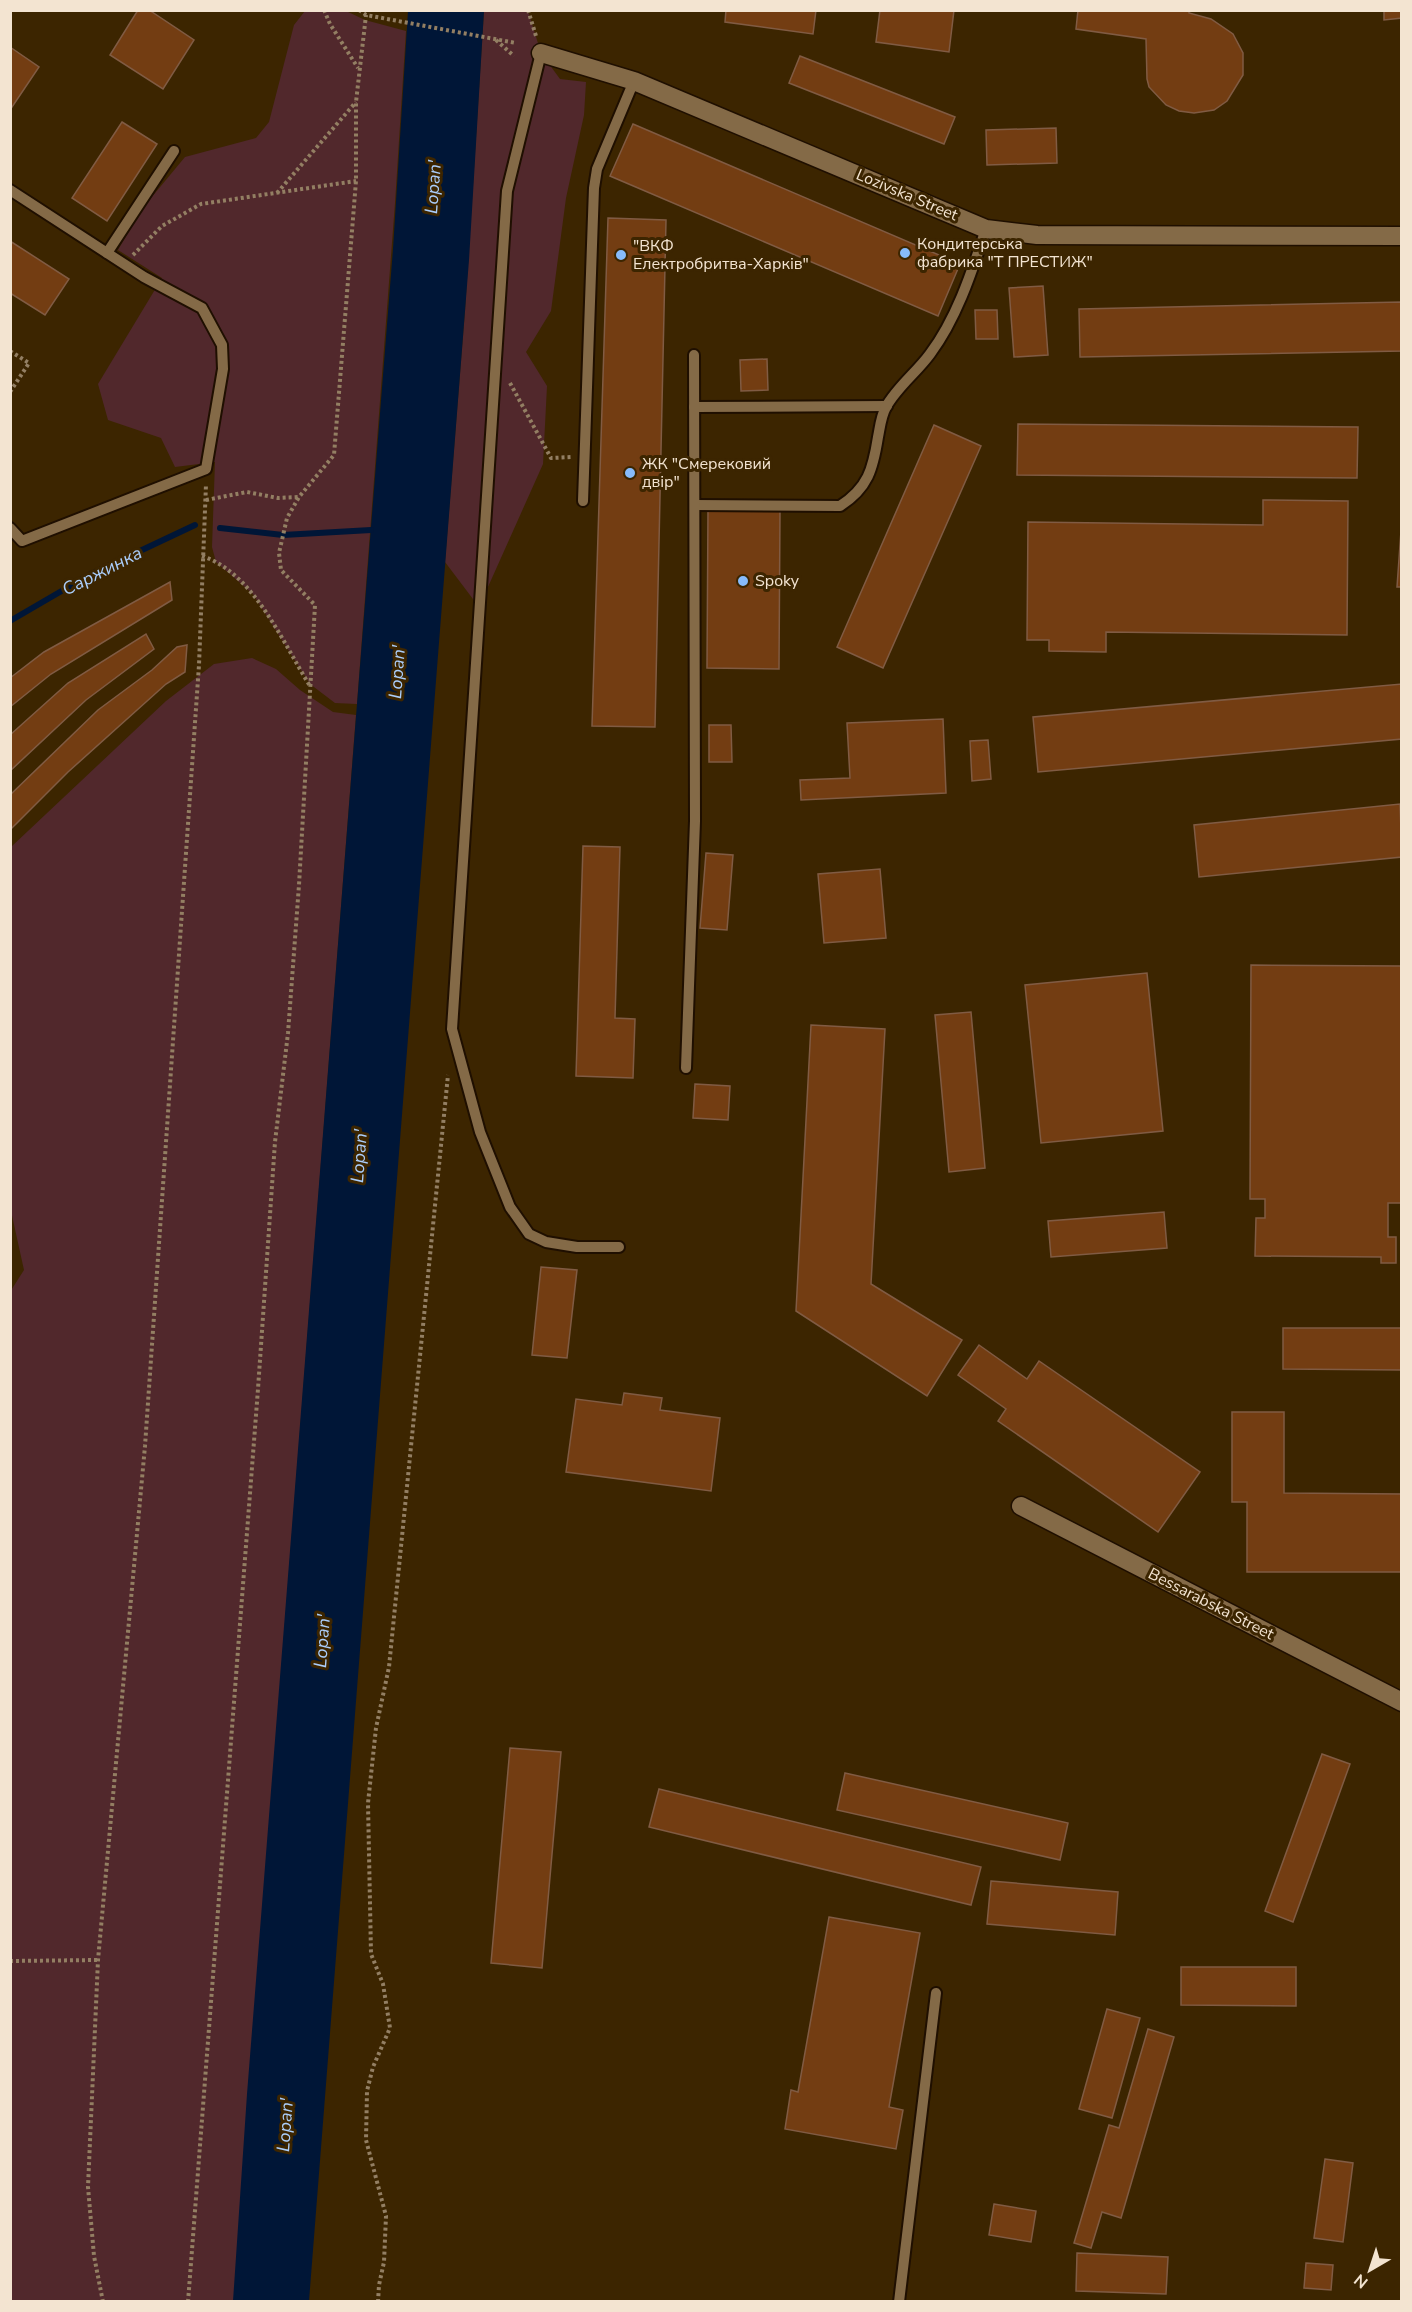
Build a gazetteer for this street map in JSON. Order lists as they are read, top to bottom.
{
  "streets": {
    "street": ["Lozivska Street", "Bessarabska Street"]
  },
  "water": ["Lopan'", "Саржинка"],
  "places": [
    "Кондитерська фабрика \"Т ПРЕСТИЖ\"",
    "\"ВКФ Електробритва-Харків\"",
    "ЖК \"Смерековий двір\"",
    "Spoky"
  ],
  "north": "bottom left"
}
